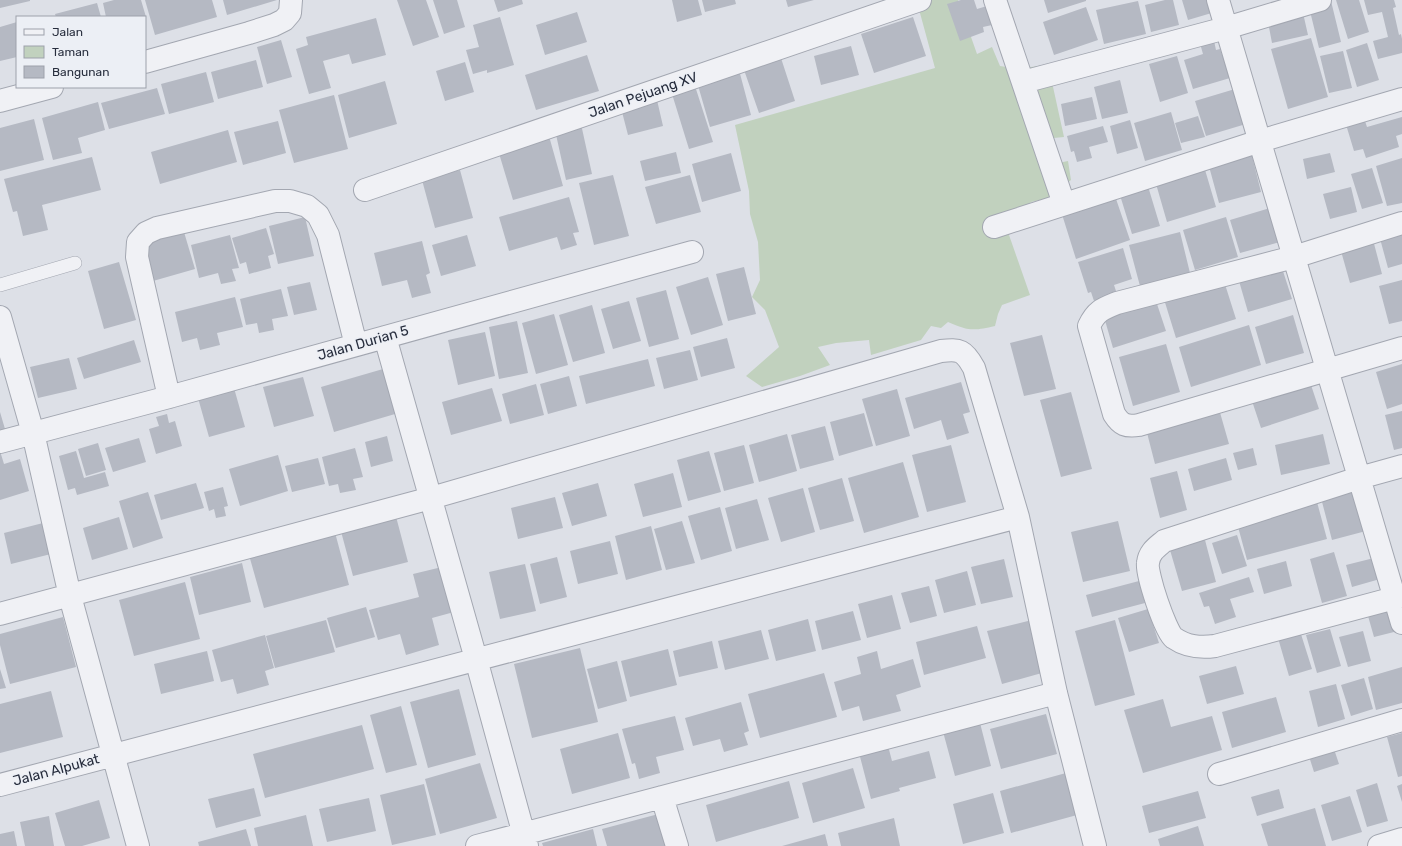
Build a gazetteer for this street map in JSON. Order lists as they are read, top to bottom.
{
  "streets": {
    "street": ["Jalan Pejuang XV", "Jalan Durian 5", "Jalan Alpukat"]
  },
  "legend": ["Jalan", "Taman", "Bangunan"]
}
